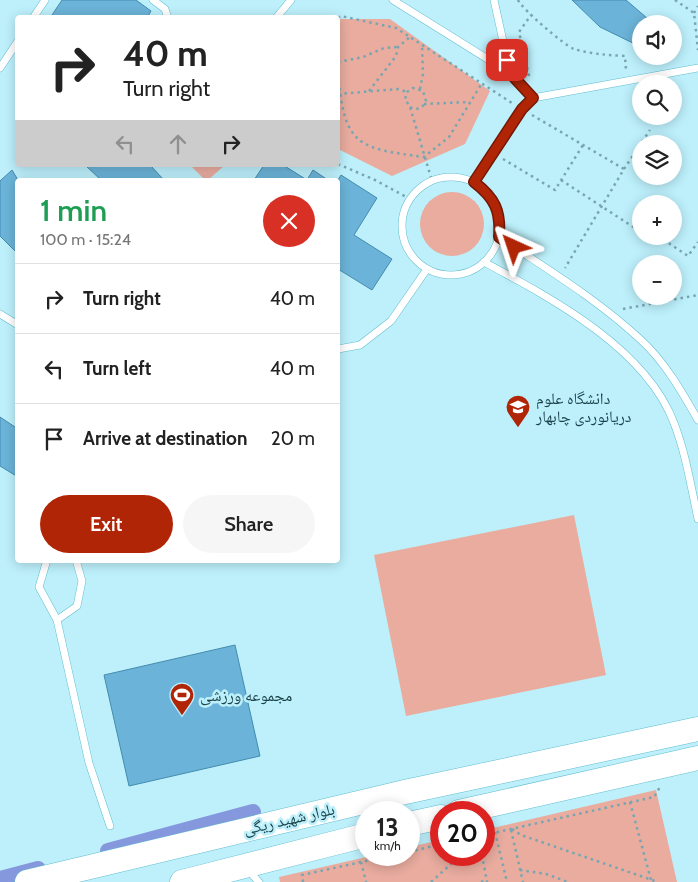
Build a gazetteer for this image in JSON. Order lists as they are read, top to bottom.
{
  "streets": {
    "highway": ["بلوار شهید ریگی"]
  },
  "places": {
    "school or university": ["دانشگاه علوم دریانوردی چابهار"],
    "sports": ["مجموعه ورزشی"]
  },
  "page": {
    "map_buttons": ["+", "−"],
    "turn": ["40 m", "Turn right"],
    "heading": ["1 min", "100 m · 15:24"],
    "list": [
      {
        "name": "Turn right",
        "value": "40 m"
      },
      {
        "name": "Turn left",
        "value": "40 m"
      },
      {
        "name": "Arrive at destination",
        "value": "20 m"
      }
    ],
    "buttons": ["Exit", "Share"],
    "speed": "13 km/h",
    "limit": "20"
  }
}
